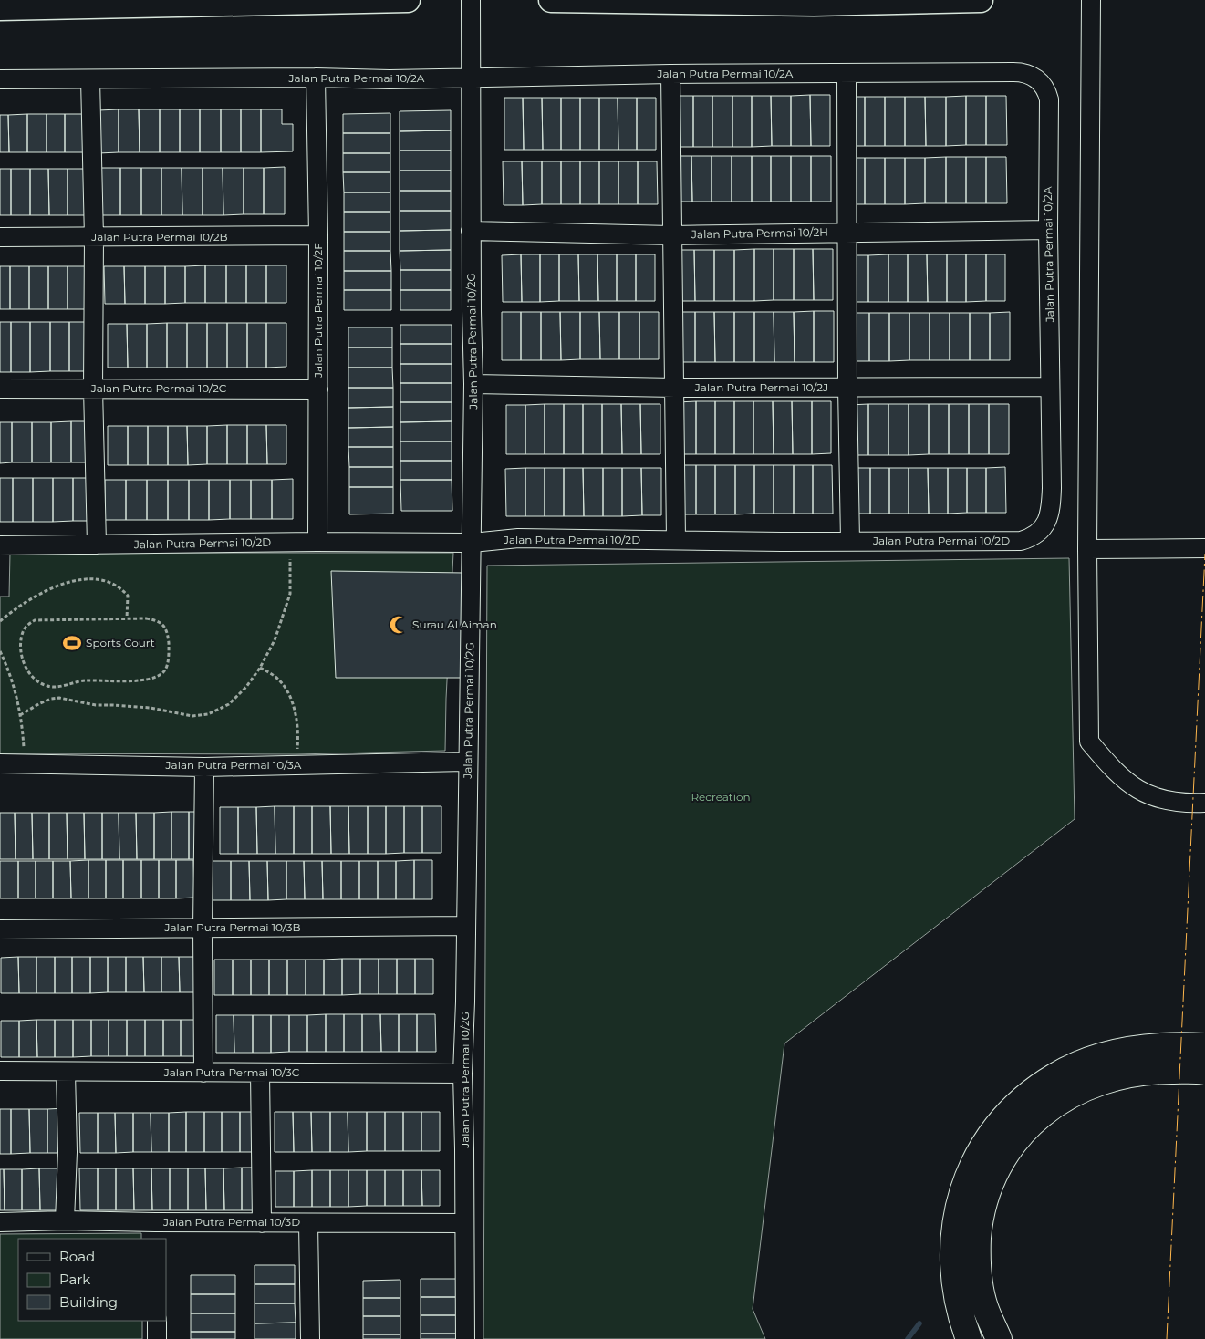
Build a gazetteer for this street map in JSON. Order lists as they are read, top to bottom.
{
  "streets": {
    "street": [
      "Jalan Putra Permai 10/2A",
      "Jalan Putra Permai 10/2H",
      "Jalan Putra Permai 10/2B",
      "Jalan Putra Permai 10/2F",
      "Jalan Putra Permai 10/2G",
      "Jalan Putra Permai 10/2J",
      "Jalan Putra Permai 10/2C",
      "Jalan Putra Permai 10/2D",
      "Jalan Putra Permai 10/3A",
      "Jalan Putra Permai 10/3B",
      "Jalan Putra Permai 10/3C",
      "Jalan Putra Permai 10/3D"
    ]
  },
  "crossings": [
    ["Jalan Putra Permai 10/2A", "Jalan Putra Permai 10/2H"],
    ["Jalan Putra Permai 10/2A", "Jalan Putra Permai 10/2F"],
    ["Jalan Putra Permai 10/2A", "Jalan Putra Permai 10/2G"],
    ["Jalan Putra Permai 10/2A", "Jalan Putra Permai 10/2J"],
    ["Jalan Putra Permai 10/2A", "Jalan Putra Permai 10/2D"],
    ["Jalan Putra Permai 10/2H", "Jalan Putra Permai 10/2G"],
    ["Jalan Putra Permai 10/2B", "Jalan Putra Permai 10/2F"],
    ["Jalan Putra Permai 10/2F", "Jalan Putra Permai 10/2C"],
    ["Jalan Putra Permai 10/2F", "Jalan Putra Permai 10/2D"],
    ["Jalan Putra Permai 10/2G", "Jalan Putra Permai 10/2J"],
    ["Jalan Putra Permai 10/2G", "Jalan Putra Permai 10/2D"],
    ["Jalan Putra Permai 10/2G", "Jalan Putra Permai 10/3A"],
    ["Jalan Putra Permai 10/2G", "Jalan Putra Permai 10/3B"],
    ["Jalan Putra Permai 10/2G", "Jalan Putra Permai 10/3C"],
    ["Jalan Putra Permai 10/2G", "Jalan Putra Permai 10/3D"]
  ],
  "parks": ["Recreation"],
  "places": {
    "mosque": ["Surau Al Aiman"],
    "sports": ["Sports Court"]
  },
  "legend": ["Road", "Park", "Building"]
}
